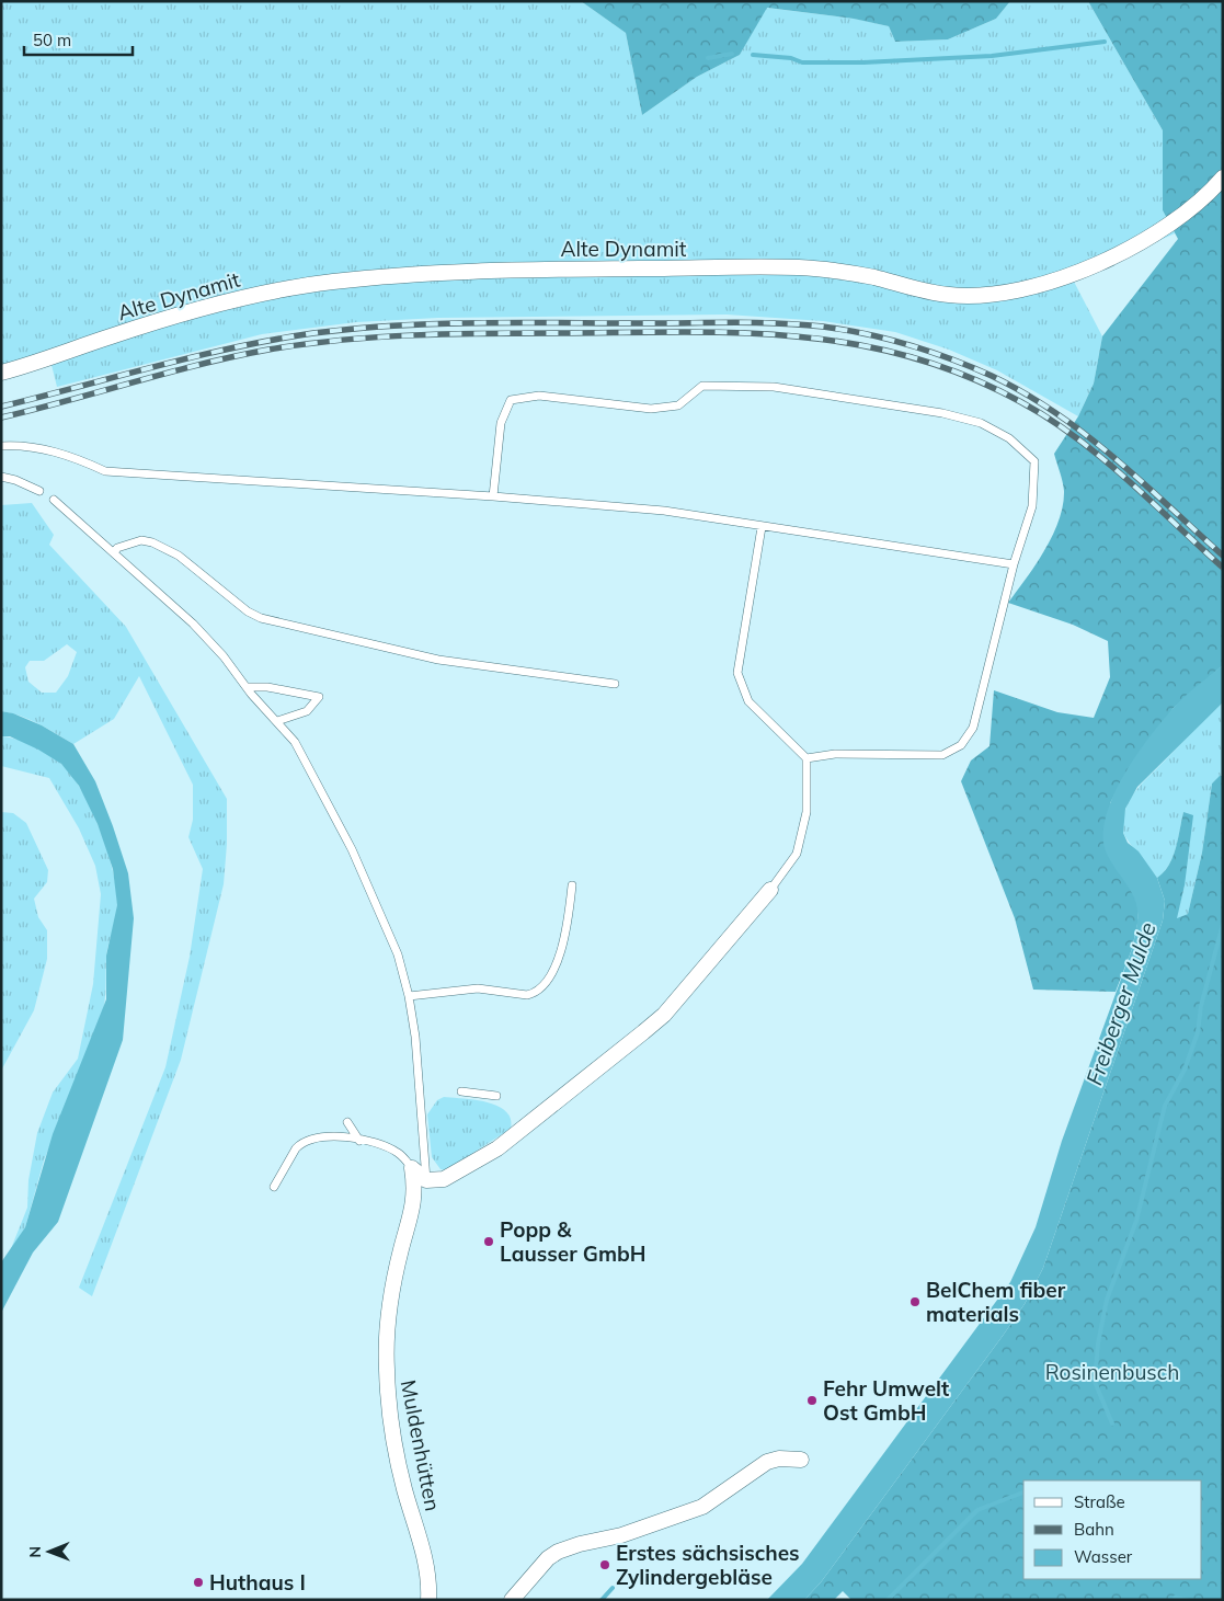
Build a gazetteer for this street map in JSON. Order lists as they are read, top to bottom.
{
  "streets": {
    "street": ["Alte Dynamit", "Muldenhütten"]
  },
  "water": ["Freiberger Mulde"],
  "parks": ["Rosinenbusch"],
  "places": [
    "Popp & Lausser GmbH",
    "BelChem fiber materials",
    "Fehr Umwelt Ost GmbH",
    "Erstes sächsisches Zylindergebläse",
    "Huthaus I"
  ],
  "legend": ["Straße", "Bahn", "Wasser"],
  "scale_bar": "50 m",
  "north": "left"
}
